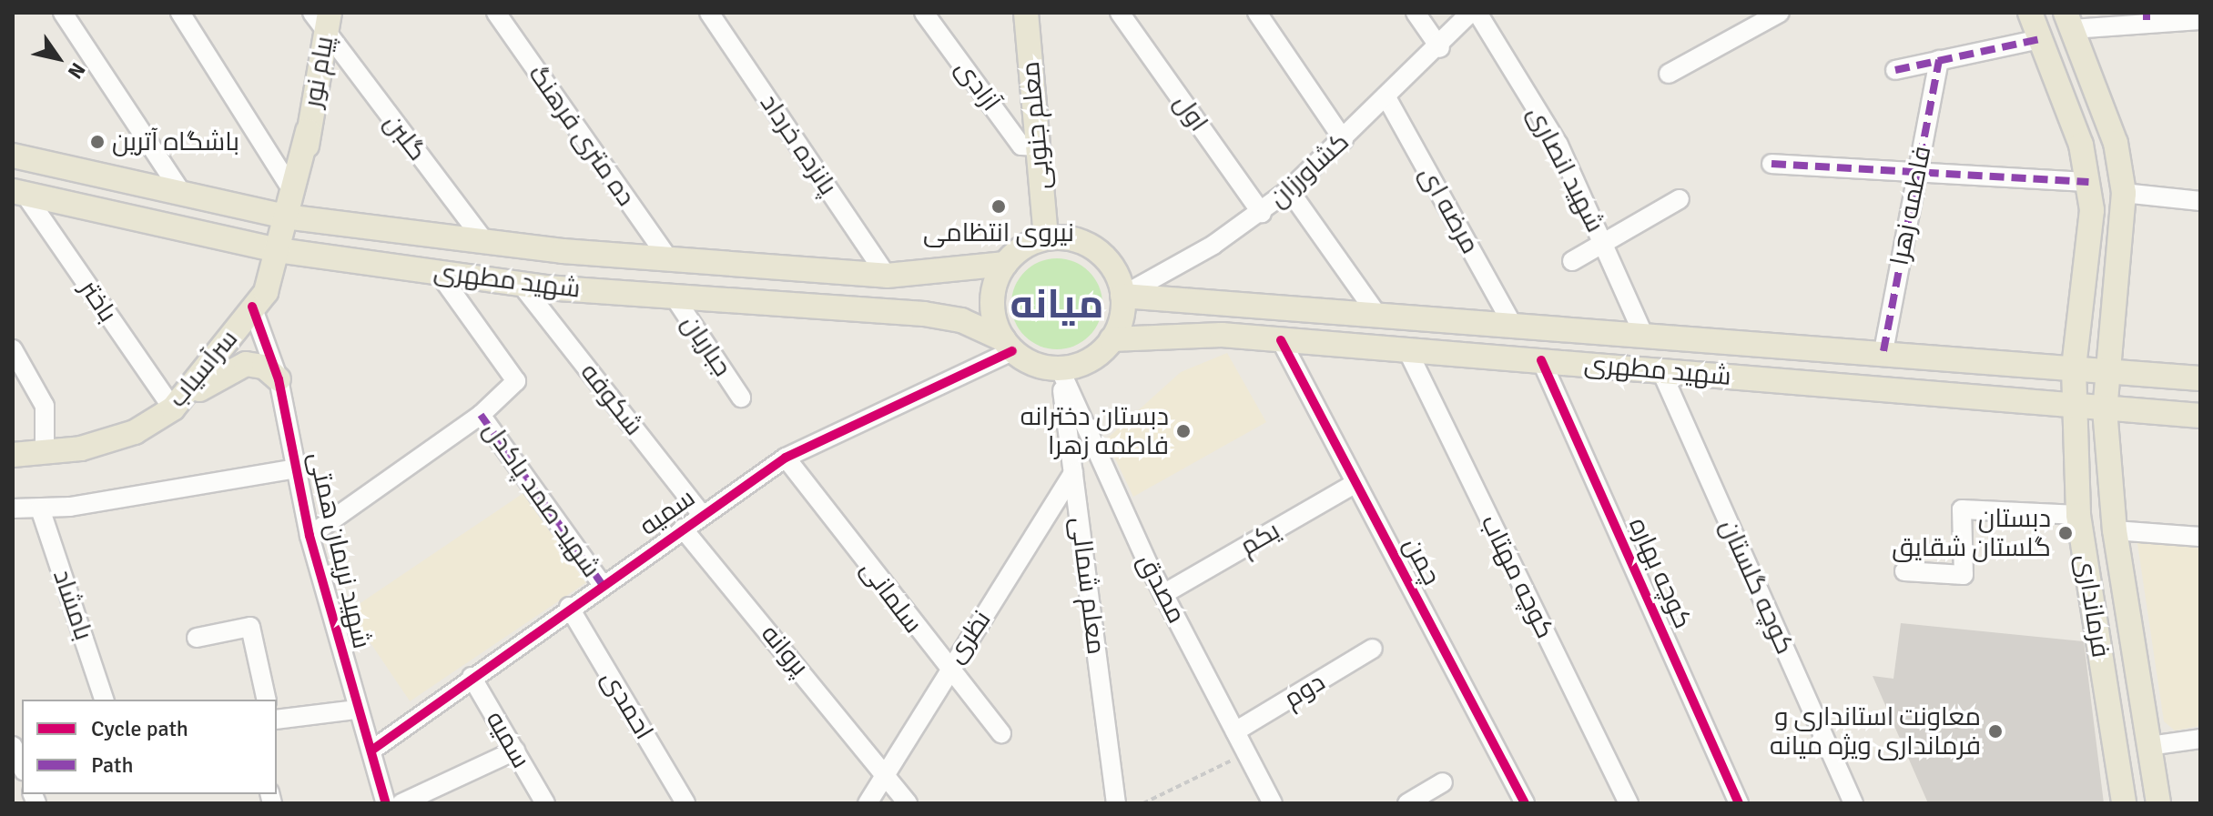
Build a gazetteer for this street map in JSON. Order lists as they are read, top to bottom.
{
  "streets": {
    "main road": [
      "پیام نور",
      "معلم جنوبی",
      "شهید مطهری",
      "سرآسیاب",
      "فرمانداری"
    ],
    "street": [
      "آزادی",
      "اول",
      "ده متری فرهنگ",
      "گلبن",
      "پانزده خرداد",
      "شهید انصاری",
      "کشاورزان",
      "فاطمه زهرا",
      "مرضه ای",
      "باختر",
      "جباریان",
      "شکوفه",
      "شهید صمد پاکدل",
      "سمیه",
      "یکم",
      "شهید نریمان همتی",
      "چمن",
      "کوچه بهاره",
      "کوچه مهتاب",
      "معلم شمالی",
      "کوچه گلستان",
      "مصدق",
      "سلمانی",
      "بامشاد",
      "نظری",
      "پروانه",
      "دوم",
      "احمدی",
      "سميه"
    ]
  },
  "crossings": [
    ["پیام نور", "گلبن"],
    ["پیام نور", "شهید مطهری"],
    ["پیام نور", "سرآسیاب"],
    ["آزادی", "معلم جنوبی"],
    ["اول", "کشاورزان"],
    ["معلم جنوبی", "کشاورزان"],
    ["معلم جنوبی", "شهید مطهری"],
    ["معلم جنوبی", "سمیه"],
    ["معلم جنوبی", "معلم شمالی"],
    ["معلم جنوبی", "مصدق"],
    ["ده متری فرهنگ", "شهید مطهری"],
    ["گلبن", "شهید مطهری"],
    ["پانزده خرداد", "شهید مطهری"],
    ["شهید انصاری", "شهید مطهری"],
    ["کشاورزان", "مرضه ای"],
    ["کشاورزان", "شهید مطهری"],
    ["کشاورزان", "سمیه"],
    ["کشاورزان", "معلم شمالی"],
    ["کشاورزان", "مصدق"],
    ["فاطمه زهرا", "شهید مطهری"],
    ["مرضه ای", "شهید مطهری"],
    ["شهید مطهری", "باختر"],
    ["شهید مطهری", "جباریان"],
    ["شهید مطهری", "سرآسیاب"],
    ["شهید مطهری", "شکوفه"],
    ["شهید مطهری", "شهید صمد پاکدل"],
    ["شهید مطهری", "سمیه"],
    ["شهید مطهری", "چمن"],
    ["شهید مطهری", "کوچه بهاره"],
    ["شهید مطهری", "کوچه مهتاب"],
    ["شهید مطهری", "معلم شمالی"],
    ["شهید مطهری", "کوچه گلستان"],
    ["شهید مطهری", "مصدق"],
    ["شهید مطهری", "فرمانداری"],
    ["باختر", "سرآسیاب"],
    ["سرآسیاب", "شهید نریمان همتی"],
    ["شکوفه", "سمیه"],
    ["شهید صمد پاکدل", "سمیه"],
    ["شهید صمد پاکدل", "شهید نریمان همتی"],
    ["سمیه", "شهید نریمان همتی"],
    ["سمیه", "معلم شمالی"],
    ["سمیه", "مصدق"],
    ["سمیه", "سلمانی"],
    ["سمیه", "پروانه"],
    ["سمیه", "احمدی"],
    ["سمیه", "سميه"],
    ["یکم", "چمن"],
    ["یکم", "مصدق"],
    ["معلم شمالی", "مصدق"],
    ["معلم شمالی", "نظری"],
    ["مصدق", "دوم"],
    ["سلمانی", "نظری"],
    ["نظری", "پروانه"]
  ],
  "districts": ["میانه"],
  "places": [
    "باشگاه آترین",
    "نیروی انتظامی",
    "دبستان دخترانه فاطمه زهرا",
    "دبستان گلستان شقایق",
    "معاونت استانداری و فرمانداری ویژه میانه"
  ],
  "legend": ["Cycle path", "Path"],
  "north": "bottom right"
}
